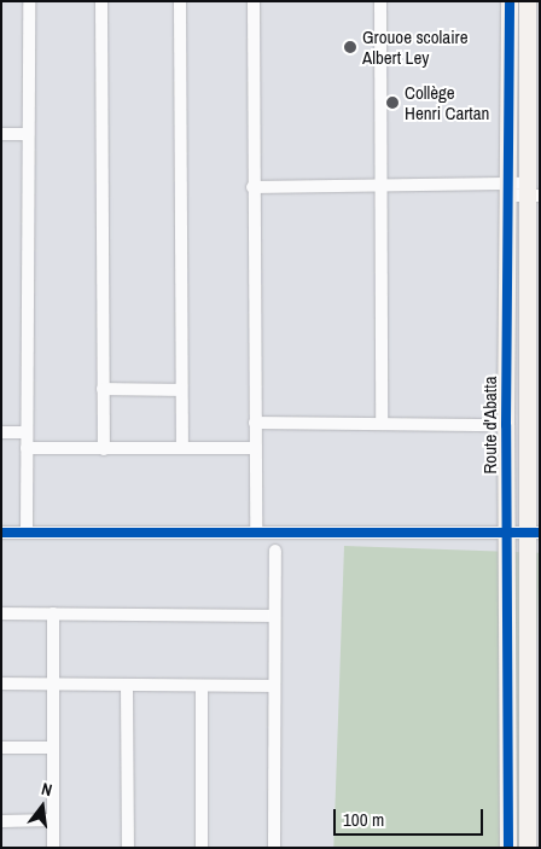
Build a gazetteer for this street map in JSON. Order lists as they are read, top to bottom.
{
  "streets": {
    "street": ["Route d'Abatta"]
  },
  "places": ["Grouoe scolaire Albert Ley", "Collège Henri Cartan"],
  "scale_bar": "100 m",
  "north": "top"
}
